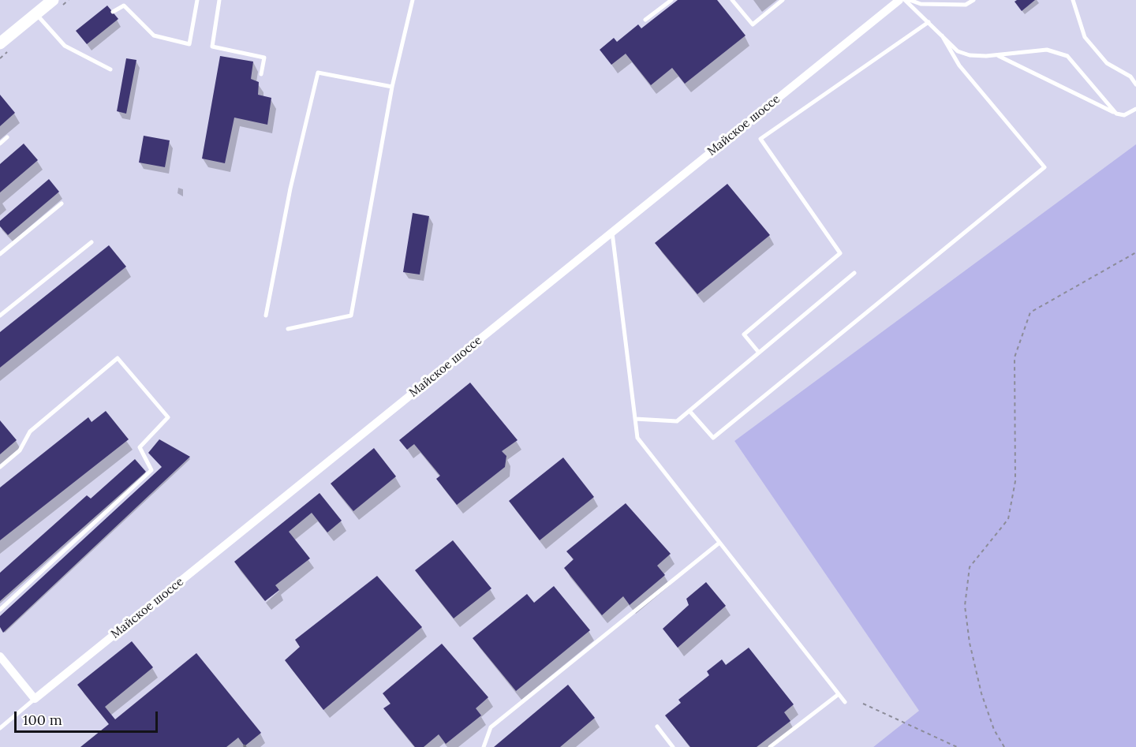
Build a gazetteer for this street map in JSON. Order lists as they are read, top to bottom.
{
  "streets": {
    "street": ["Майское шоссе"]
  },
  "scale_bar": "100 m"
}
